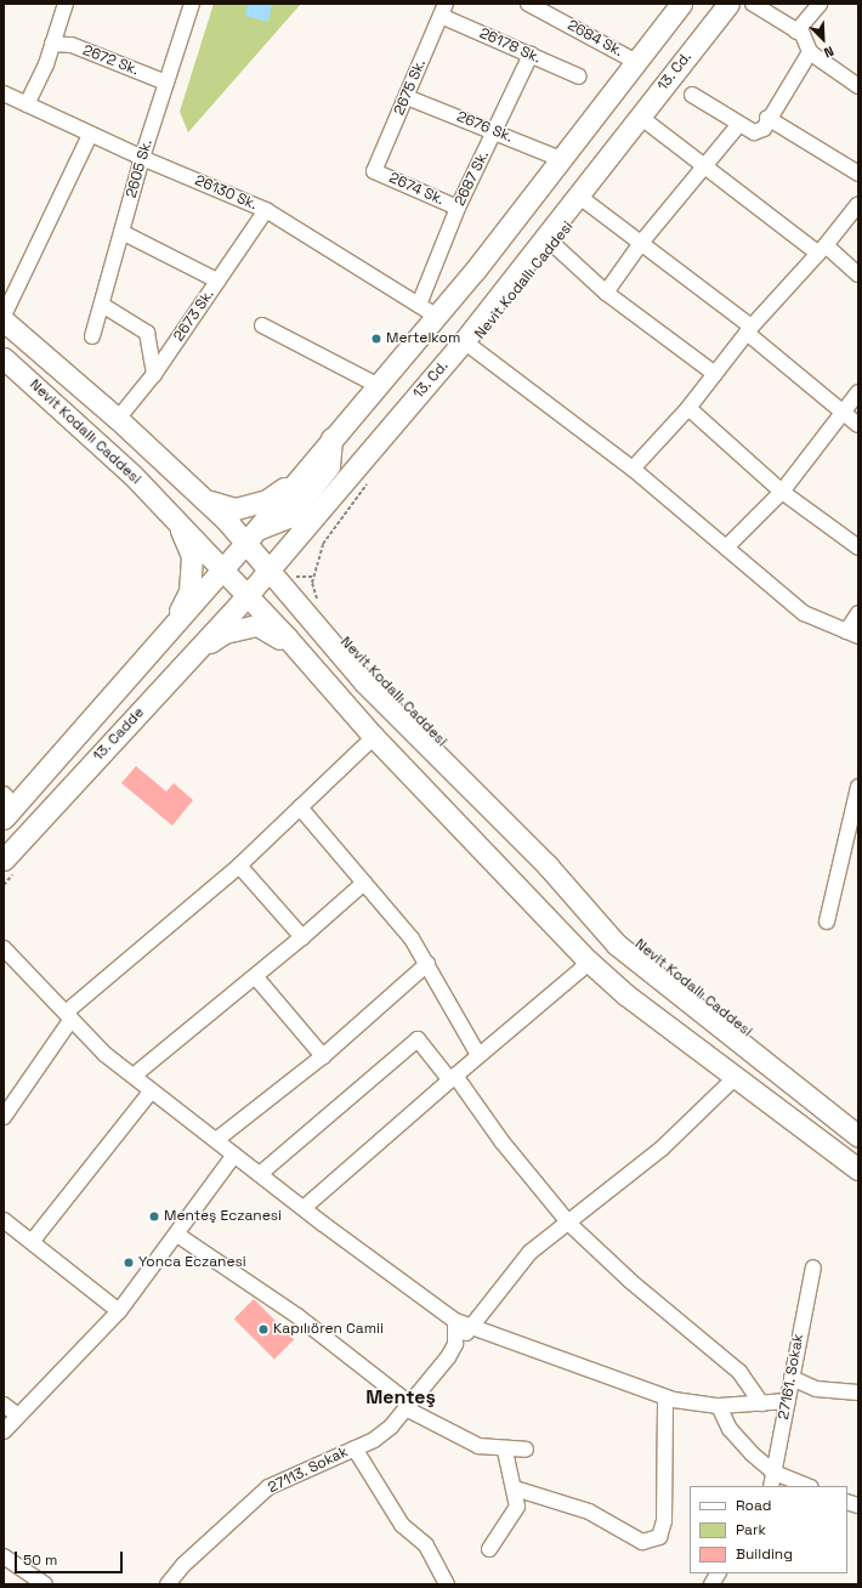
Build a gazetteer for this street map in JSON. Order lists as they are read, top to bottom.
{
  "streets": {
    "main road": ["13. Cd.", "Nevit Kodallı Caddesi", "13. Cadde"],
    "street": [
      "2684 Sk.",
      "26178 Sk.",
      "2672 Sk.",
      "2675 Sk.",
      "2676 Sk.",
      "2605 Sk.",
      "2687 Sk.",
      "2674 Sk.",
      "26130 Sk.",
      "2673 Sk.",
      "27161. Sokak",
      "27113. Sokak"
    ]
  },
  "crossings": [
    ["26178 Sk.", "2675 Sk."],
    ["26178 Sk.", "2687 Sk."],
    ["2672 Sk.", "2605 Sk."],
    ["13. Cd.", "Nevit Kodallı Caddesi"],
    ["13. Cd.", "13. Cadde"],
    ["2675 Sk.", "2676 Sk."],
    ["2675 Sk.", "2674 Sk."],
    ["2676 Sk.", "2687 Sk."],
    ["2605 Sk.", "26130 Sk."],
    ["2687 Sk.", "2674 Sk."],
    ["2687 Sk.", "26130 Sk."],
    ["26130 Sk.", "2673 Sk."],
    ["Nevit Kodallı Caddesi", "2673 Sk."],
    ["Nevit Kodallı Caddesi", "13. Cadde"],
    ["Nevit Kodallı Caddesi", "27113. Sokak"]
  ],
  "districts": ["Menteş"],
  "places": [
    "Mertelkom",
    "Menteş Eczanesi",
    "Yonca Eczanesi",
    "Kapılıören Camii"
  ],
  "legend": ["Road", "Park", "Building"],
  "scale_bar": "50 m",
  "north": "bottom right"
}
